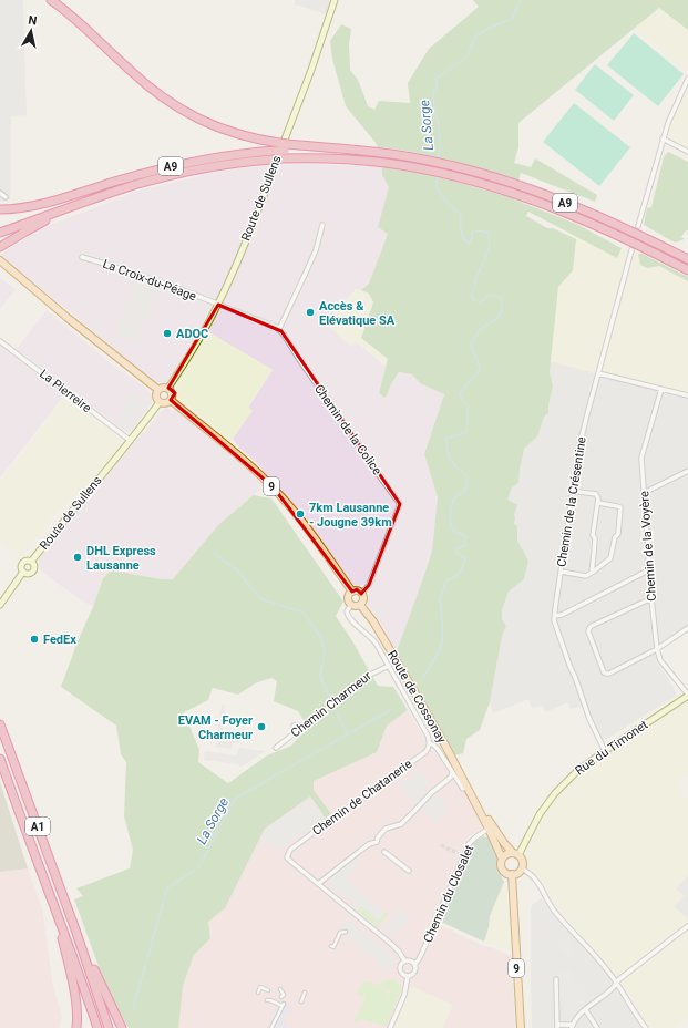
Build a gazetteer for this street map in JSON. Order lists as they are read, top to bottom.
{
  "streets": {
    "highway": ["A9", "A1"],
    "main road": [
      "Route de Sullens",
      "9",
      "Route de Cossonay",
      "Rue du Timonet"
    ],
    "street": [
      "La Croix-du-Péage",
      "La Pierreire",
      "Chemin de la Colice",
      "Chemin de la Crésentine",
      "Chemin de la Voyère",
      "Chemin Charmeur",
      "Chemin de Chatanerie",
      "Chemin du Closalet"
    ]
  },
  "crossings": [
    ["Route de Sullens", "La Croix-du-Péage"],
    ["Route de Sullens", "La Pierreire"],
    ["Route de Sullens", "9"],
    ["Chemin de la Colice", "9"],
    ["Chemin de la Colice", "Route de Cossonay"],
    ["9", "Route de Cossonay"],
    ["9", "Rue du Timonet"],
    ["Chemin de la Crésentine", "Rue du Timonet"],
    ["Chemin de la Voyère", "Rue du Timonet"],
    ["Route de Cossonay", "Rue du Timonet"],
    ["Route de Cossonay", "Chemin du Closalet"],
    ["Chemin de Chatanerie", "Chemin du Closalet"]
  ],
  "water": ["La Sorge"],
  "places": [
    "Accès & Elévatique SA",
    "ADOC",
    "7km Lausanne - Jougne 39km",
    "DHL Express Lausanne",
    "FedEx",
    "EVAM - Foyer Charmeur"
  ],
  "north": "top"
}
